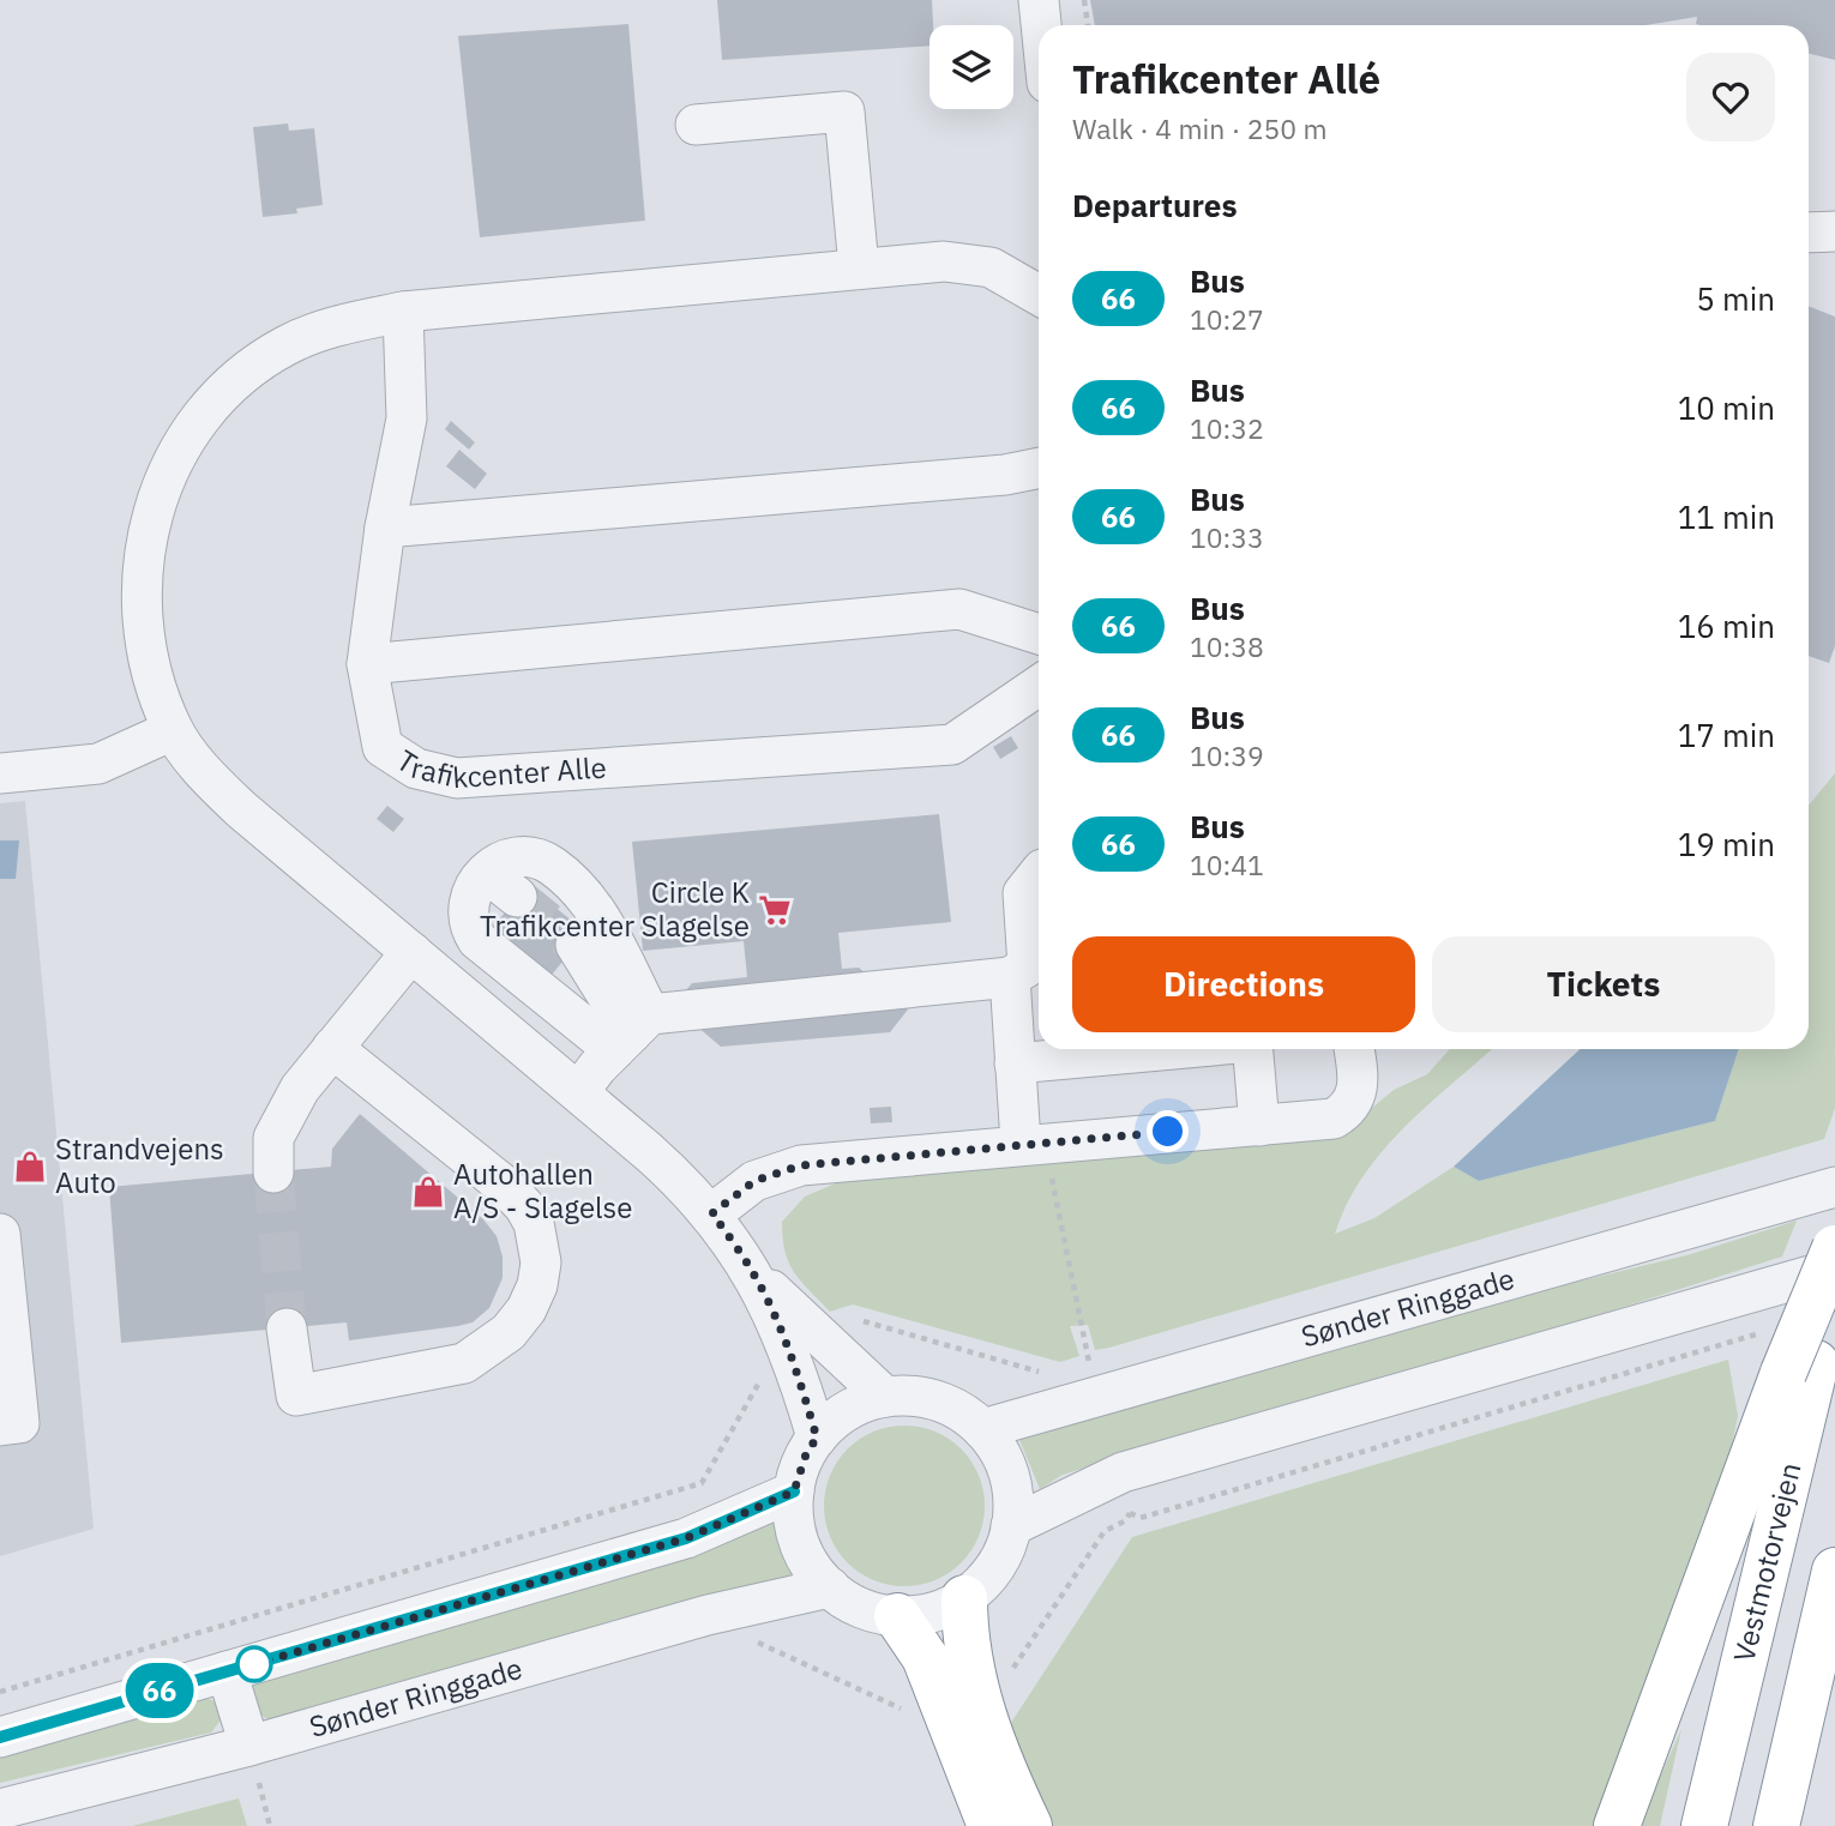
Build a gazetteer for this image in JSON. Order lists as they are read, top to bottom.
{
  "streets": {
    "highway": ["Vestmotorvejen"],
    "street": ["Trafikcenter Alle", "Sønder Ringgade"]
  },
  "places": {
    "supermarket": ["Circle K Trafikcenter Slagelse"],
    "shop": ["Strandvejens Auto", "Autohallen A/S - Slagelse"]
  },
  "lines": ["bus line 66"],
  "page": {
    "on_map": "66",
    "heading": [
      ["Trafikcenter Allé", "Walk · 4 min · 250 m"],
      "Departures"
    ],
    "list": [
      {
        "mark": "66",
        "name": "Bus",
        "note": "10:27",
        "value": "5 min"
      },
      {
        "mark": "66",
        "name": "Bus",
        "note": "10:32",
        "value": "10 min"
      },
      {
        "mark": "66",
        "name": "Bus",
        "note": "10:33",
        "value": "11 min"
      },
      {
        "mark": "66",
        "name": "Bus",
        "note": "10:38",
        "value": "16 min"
      },
      {
        "mark": "66",
        "name": "Bus",
        "note": "10:39",
        "value": "17 min"
      },
      {
        "mark": "66",
        "name": "Bus",
        "note": "10:41",
        "value": "19 min"
      }
    ],
    "buttons": ["Directions", "Tickets"]
  }
}
